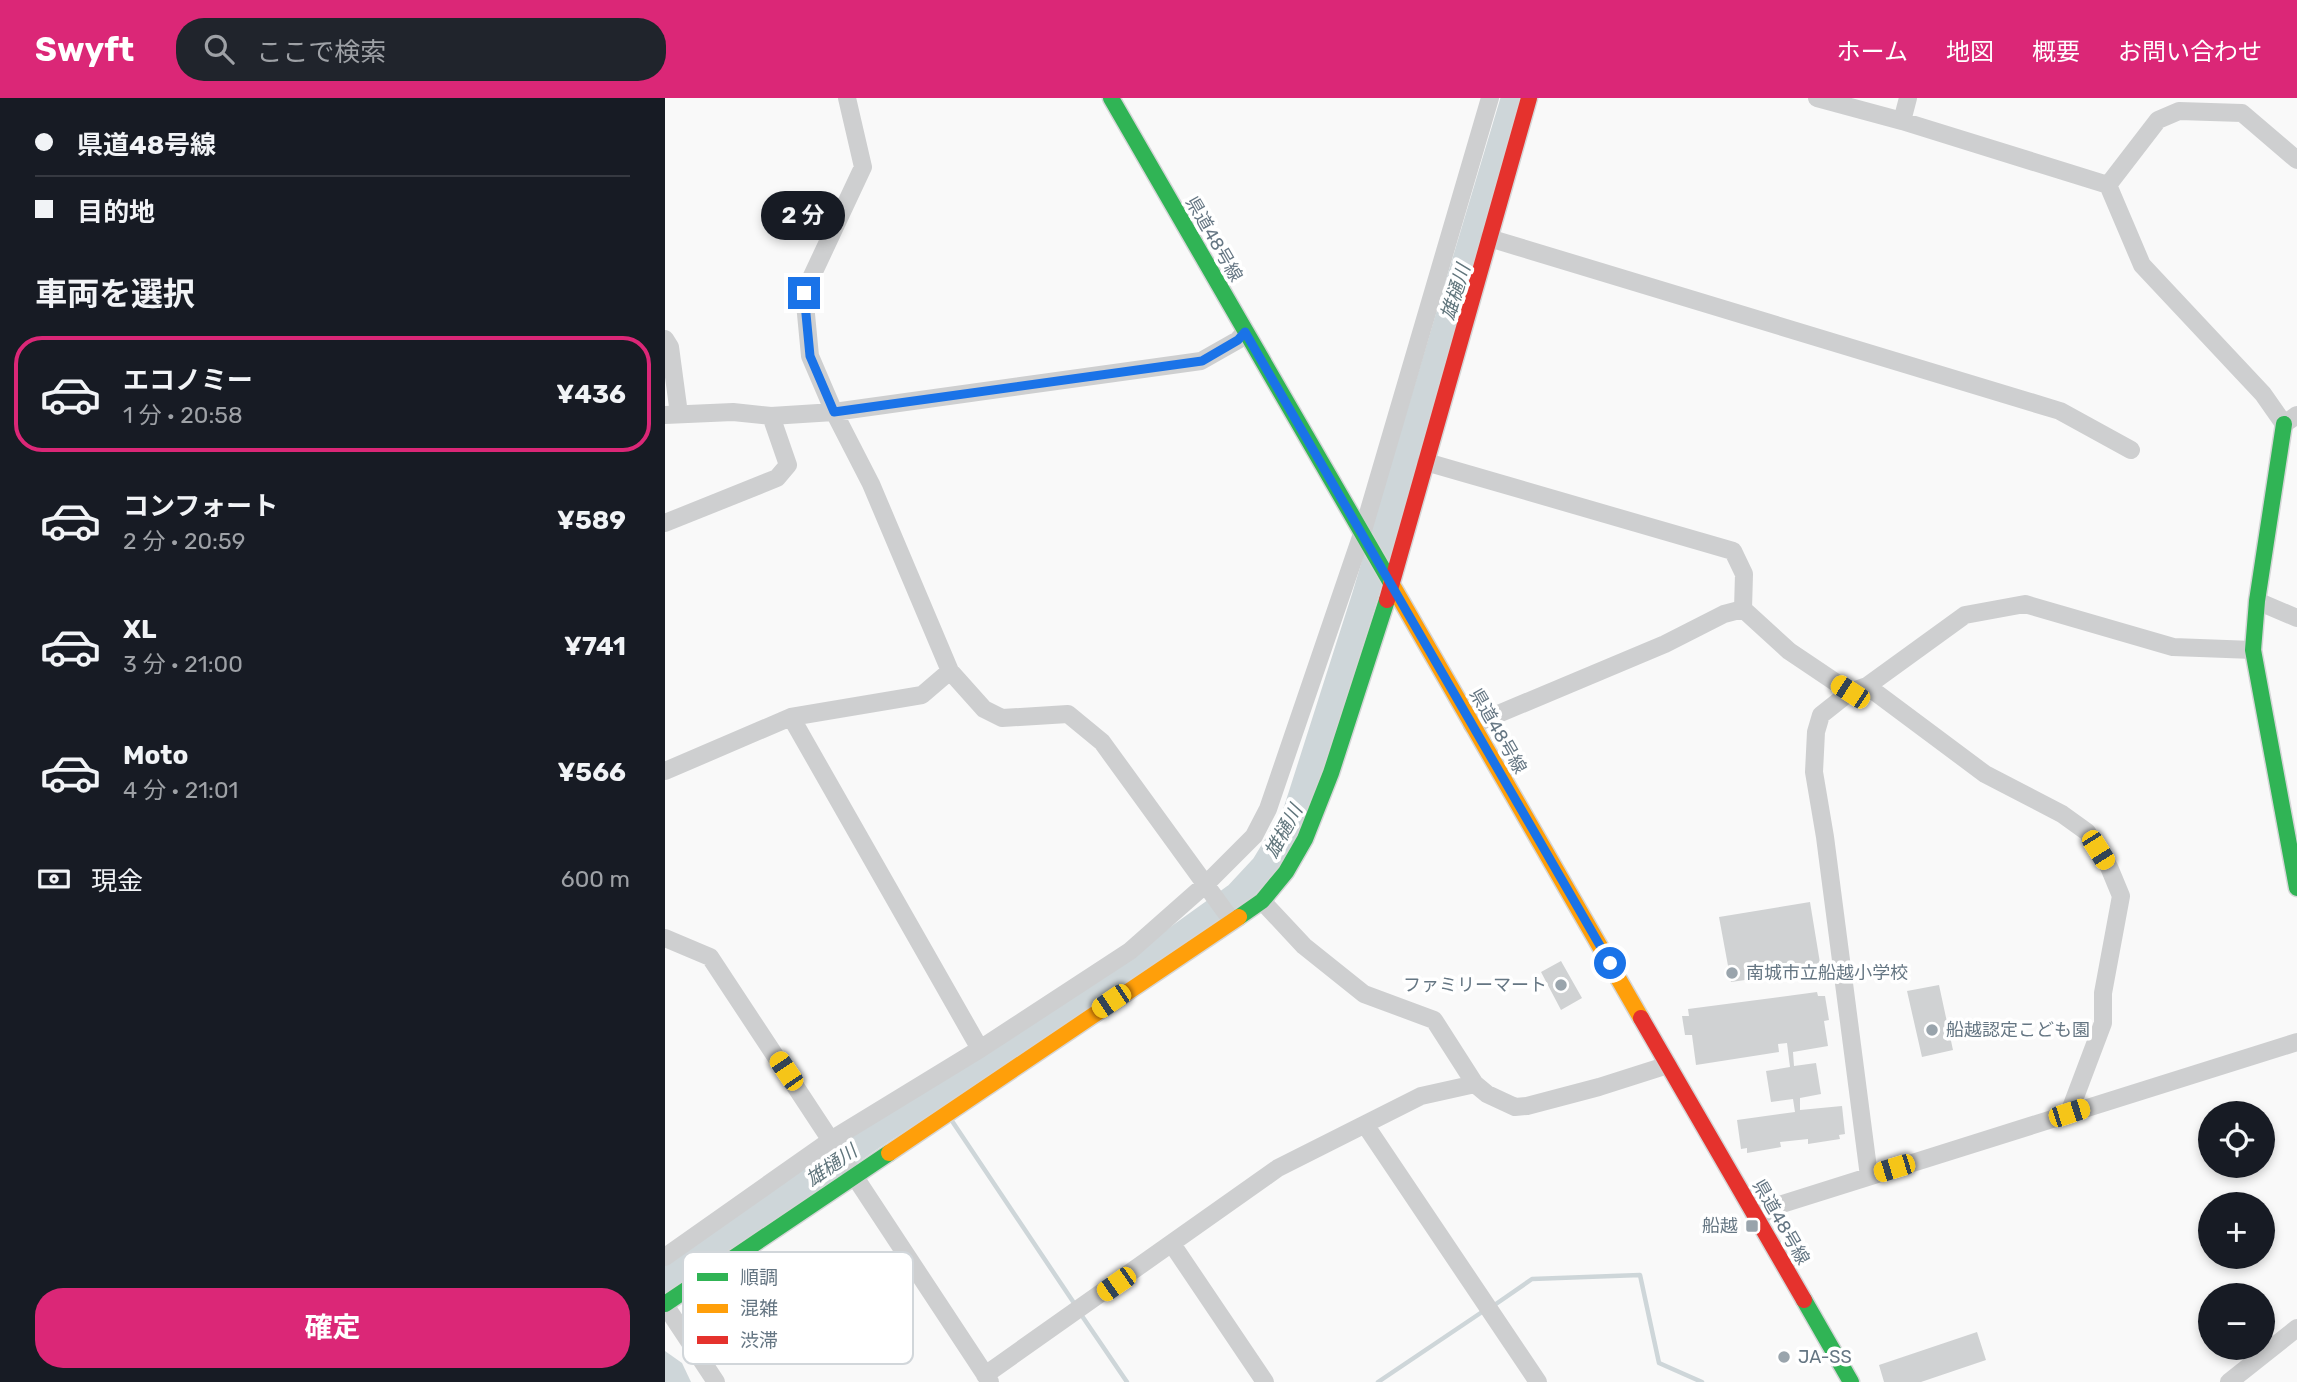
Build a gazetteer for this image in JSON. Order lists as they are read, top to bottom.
{
  "streets": {
    "street": ["県道48号線"]
  },
  "water": ["雄樋川"],
  "places": {
    "other": [
      "南城市立船越小学校",
      "ファミリーマート",
      "船越認定こども園",
      "JA-SS"
    ],
    "transit": ["船越"]
  },
  "legend": ["順調", "混雑", "渋滞"],
  "page": {
    "header": "Swyft",
    "search": "ここで検索",
    "nav": [
      "ホーム",
      "地図",
      "概要",
      "お問い合わせ"
    ],
    "banner": ["県道48号線", "目的地"],
    "bubble": "2 分",
    "heading": "車両を選択",
    "list": [
      {
        "name": "エコノミー",
        "note": "1 分 · 20:58",
        "value": "¥436"
      },
      {
        "name": "コンフォート",
        "note": "2 分 · 20:59",
        "value": "¥589"
      },
      {
        "name": "XL",
        "note": "3 分 · 21:00",
        "value": "¥741"
      },
      {
        "name": "Moto",
        "note": "4 分 · 21:01",
        "value": "¥566"
      }
    ],
    "pay": ["現金", "600 m"],
    "map_buttons": ["+", "−"],
    "buttons": "確定"
  }
}
